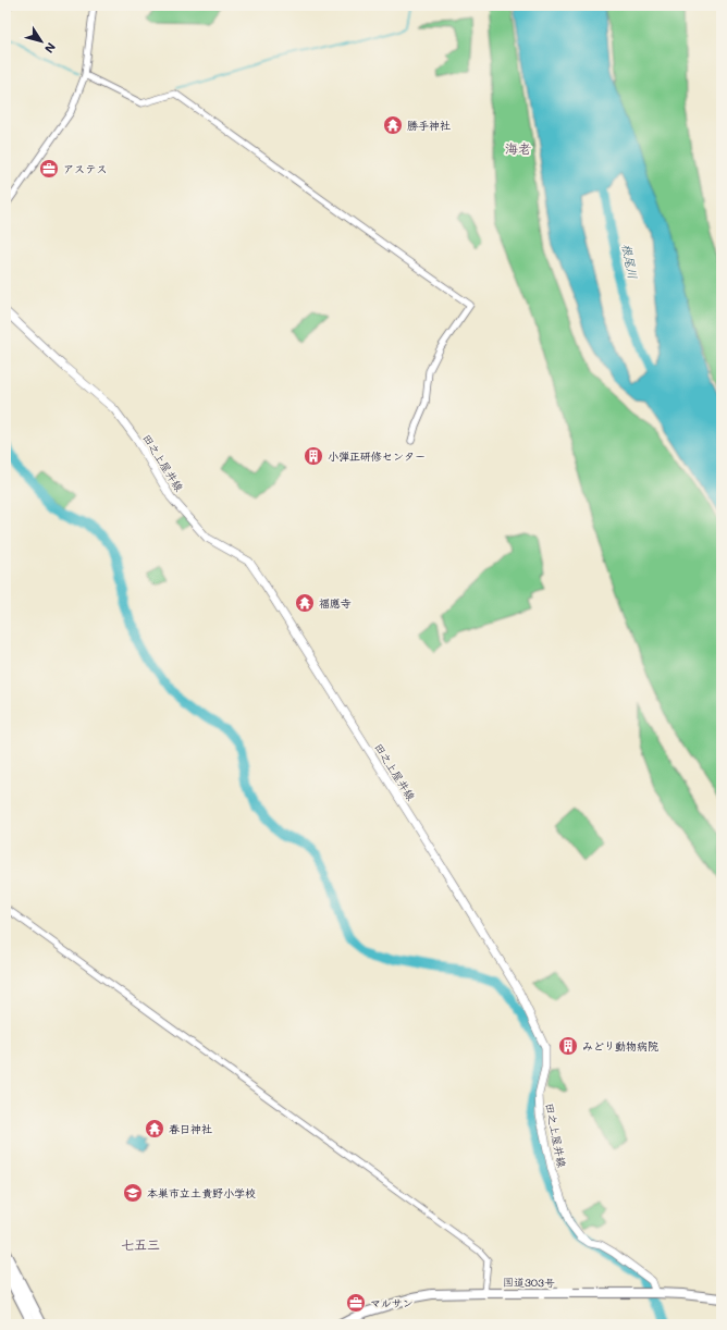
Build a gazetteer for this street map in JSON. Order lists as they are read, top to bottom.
{
  "streets": {
    "highway": ["国道303号"],
    "main road": ["田之上屋井線"]
  },
  "crossings": [
    ["田之上屋井線", "国道303号"]
  ],
  "districts": ["海老", "七五三"],
  "water": ["根尾川"],
  "places": {
    "temple": ["勝手神社", "福應寺", "春日神社"],
    "office": ["アステス", "マルサン"],
    "building": ["小弾正研修センター", "みどり動物病院"],
    "school or university": ["本巣市立土貴野小学校"]
  },
  "north": "bottom right"
}
